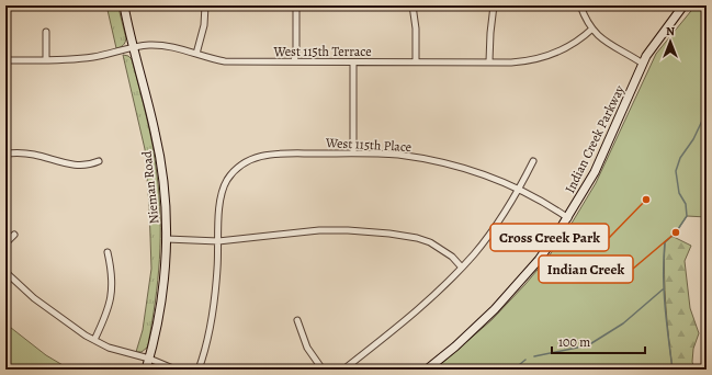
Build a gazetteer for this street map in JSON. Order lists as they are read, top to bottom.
{
  "streets": {
    "street": [
      "West 115th Terrace",
      "Indian Creek Parkway",
      "West 115th Place",
      "Nieman Road"
    ]
  },
  "crossings": [
    ["West 115th Terrace", "Nieman Road"],
    ["Indian Creek Parkway", "West 115th Place"]
  ],
  "places": ["Cross Creek Park", "Indian Creek"],
  "scale_bar": "100 m",
  "north": "top"
}
